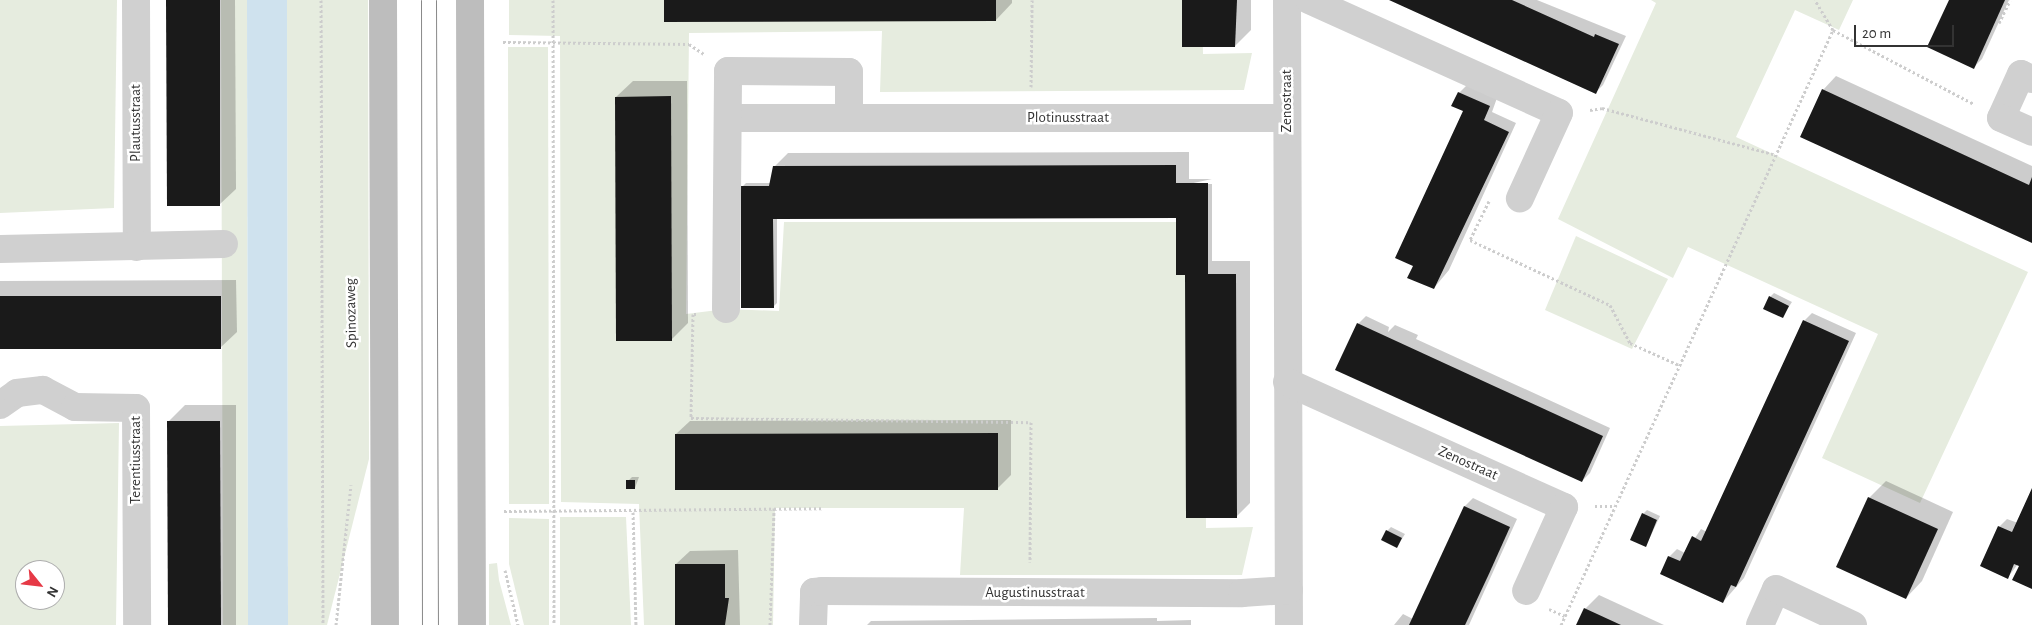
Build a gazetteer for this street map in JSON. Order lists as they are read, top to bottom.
{
  "streets": {
    "street": [
      "Zenostraat",
      "Plotinusstraat",
      "Plautusstraat",
      "Terentiusstraat",
      "Augustinusstraat"
    ],
    "path": ["Spinozaweg"]
  },
  "crossings": [
    ["Zenostraat", "Plotinusstraat"],
    ["Zenostraat", "Augustinusstraat"]
  ],
  "scale_bar": "20 m",
  "north": "bottom right"
}
